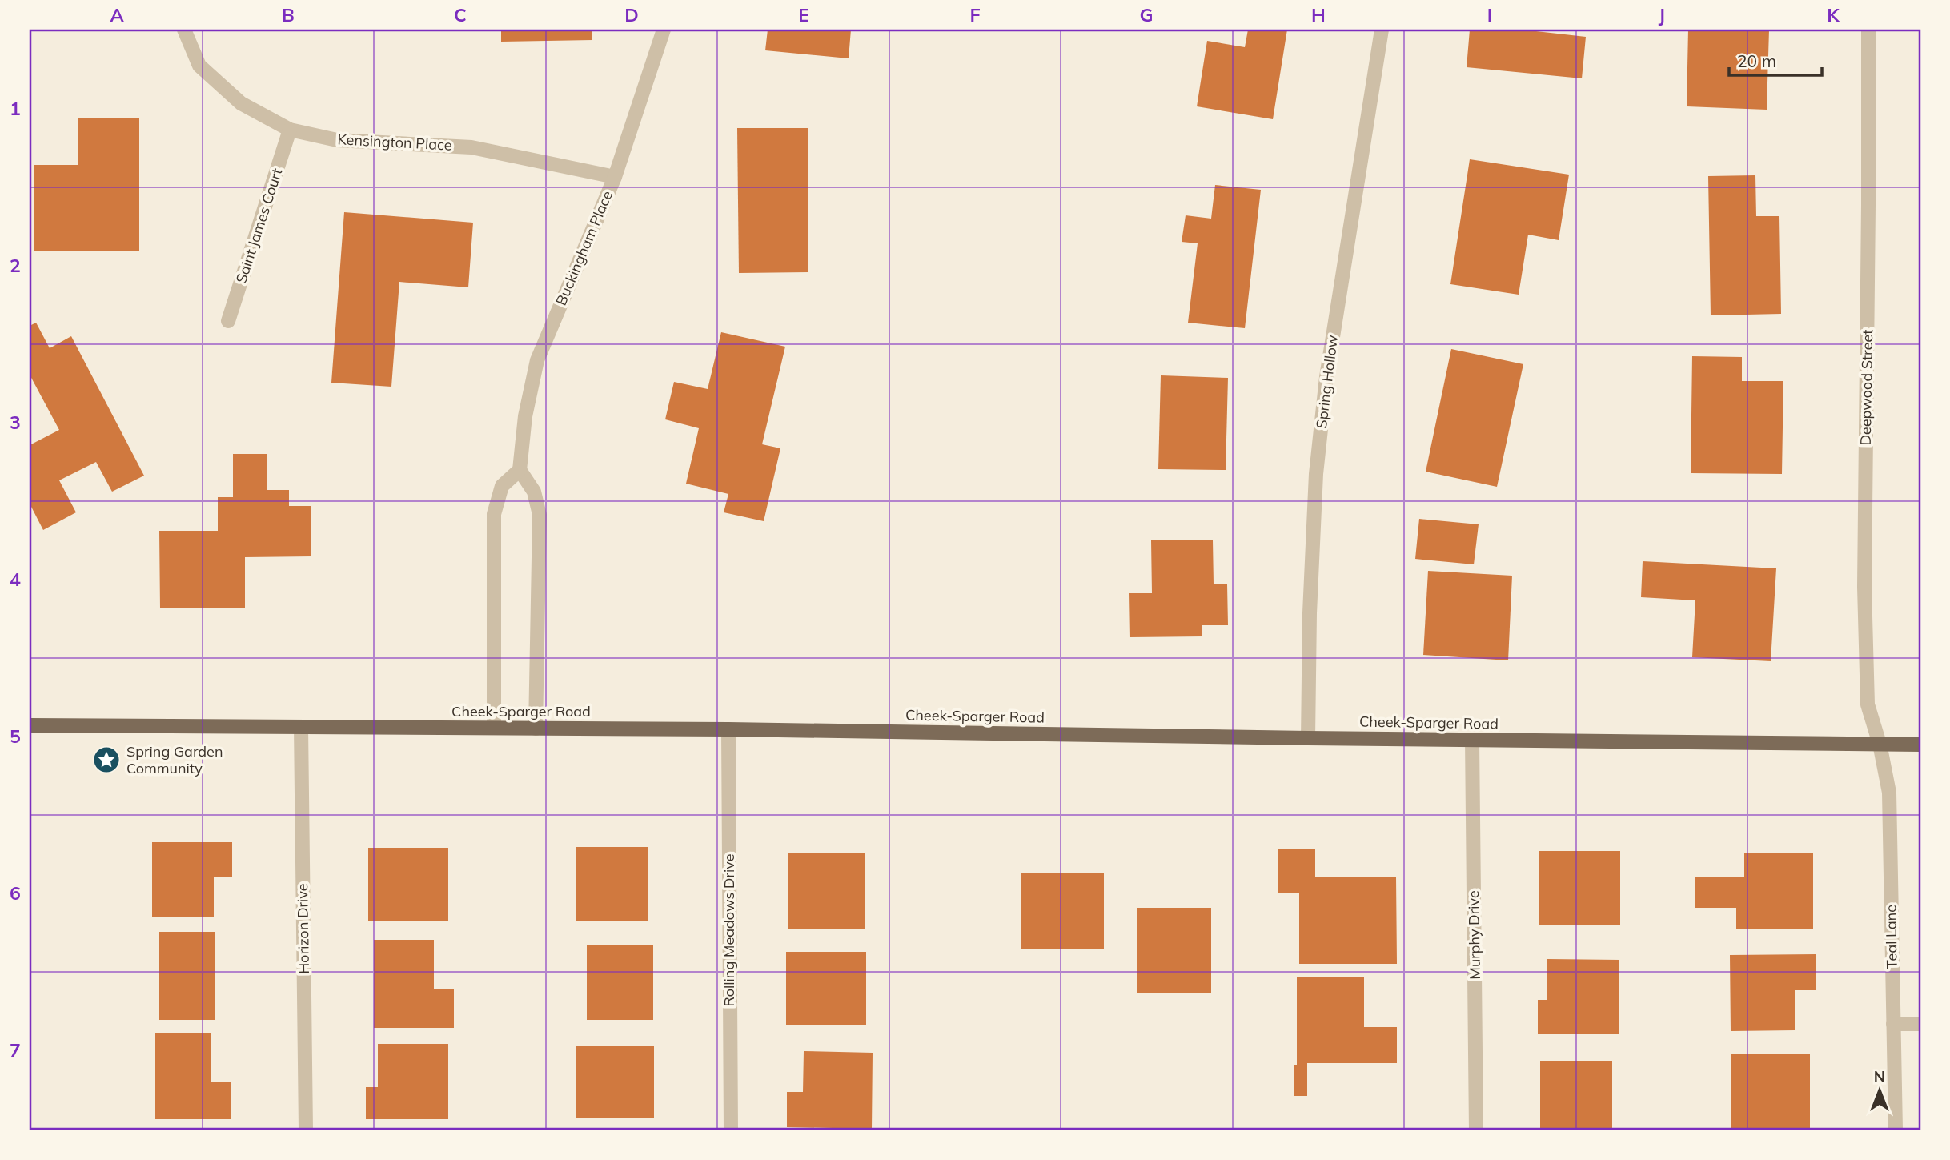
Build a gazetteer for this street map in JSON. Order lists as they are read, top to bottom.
{
  "streets": {
    "main road": ["Cheek-Sparger Road"],
    "street": [
      "Kensington Place",
      "Saint James Court",
      "Buckingham Place",
      "Spring Hollow",
      "Deepwood Street",
      "Horizon Drive",
      "Rolling Meadows Drive",
      "Murphy Drive",
      "Teal Lane"
    ]
  },
  "crossings": [
    ["Kensington Place", "Saint James Court"],
    ["Kensington Place", "Buckingham Place"],
    ["Spring Hollow", "Cheek-Sparger Road"],
    ["Deepwood Street", "Cheek-Sparger Road"],
    ["Deepwood Street", "Teal Lane"],
    ["Cheek-Sparger Road", "Horizon Drive"],
    ["Cheek-Sparger Road", "Rolling Meadows Drive"],
    ["Cheek-Sparger Road", "Murphy Drive"],
    ["Cheek-Sparger Road", "Teal Lane"]
  ],
  "places": {
    "place": ["Spring Garden Community"]
  },
  "scale_bar": "20 m",
  "north": "top",
  "grid": {
    "columns": [
      "A",
      "B",
      "C",
      "D",
      "E",
      "F",
      "G",
      "H",
      "I",
      "J",
      "K"
    ],
    "rows": [
      "1",
      "2",
      "3",
      "4",
      "5",
      "6",
      "7"
    ]
  }
}
